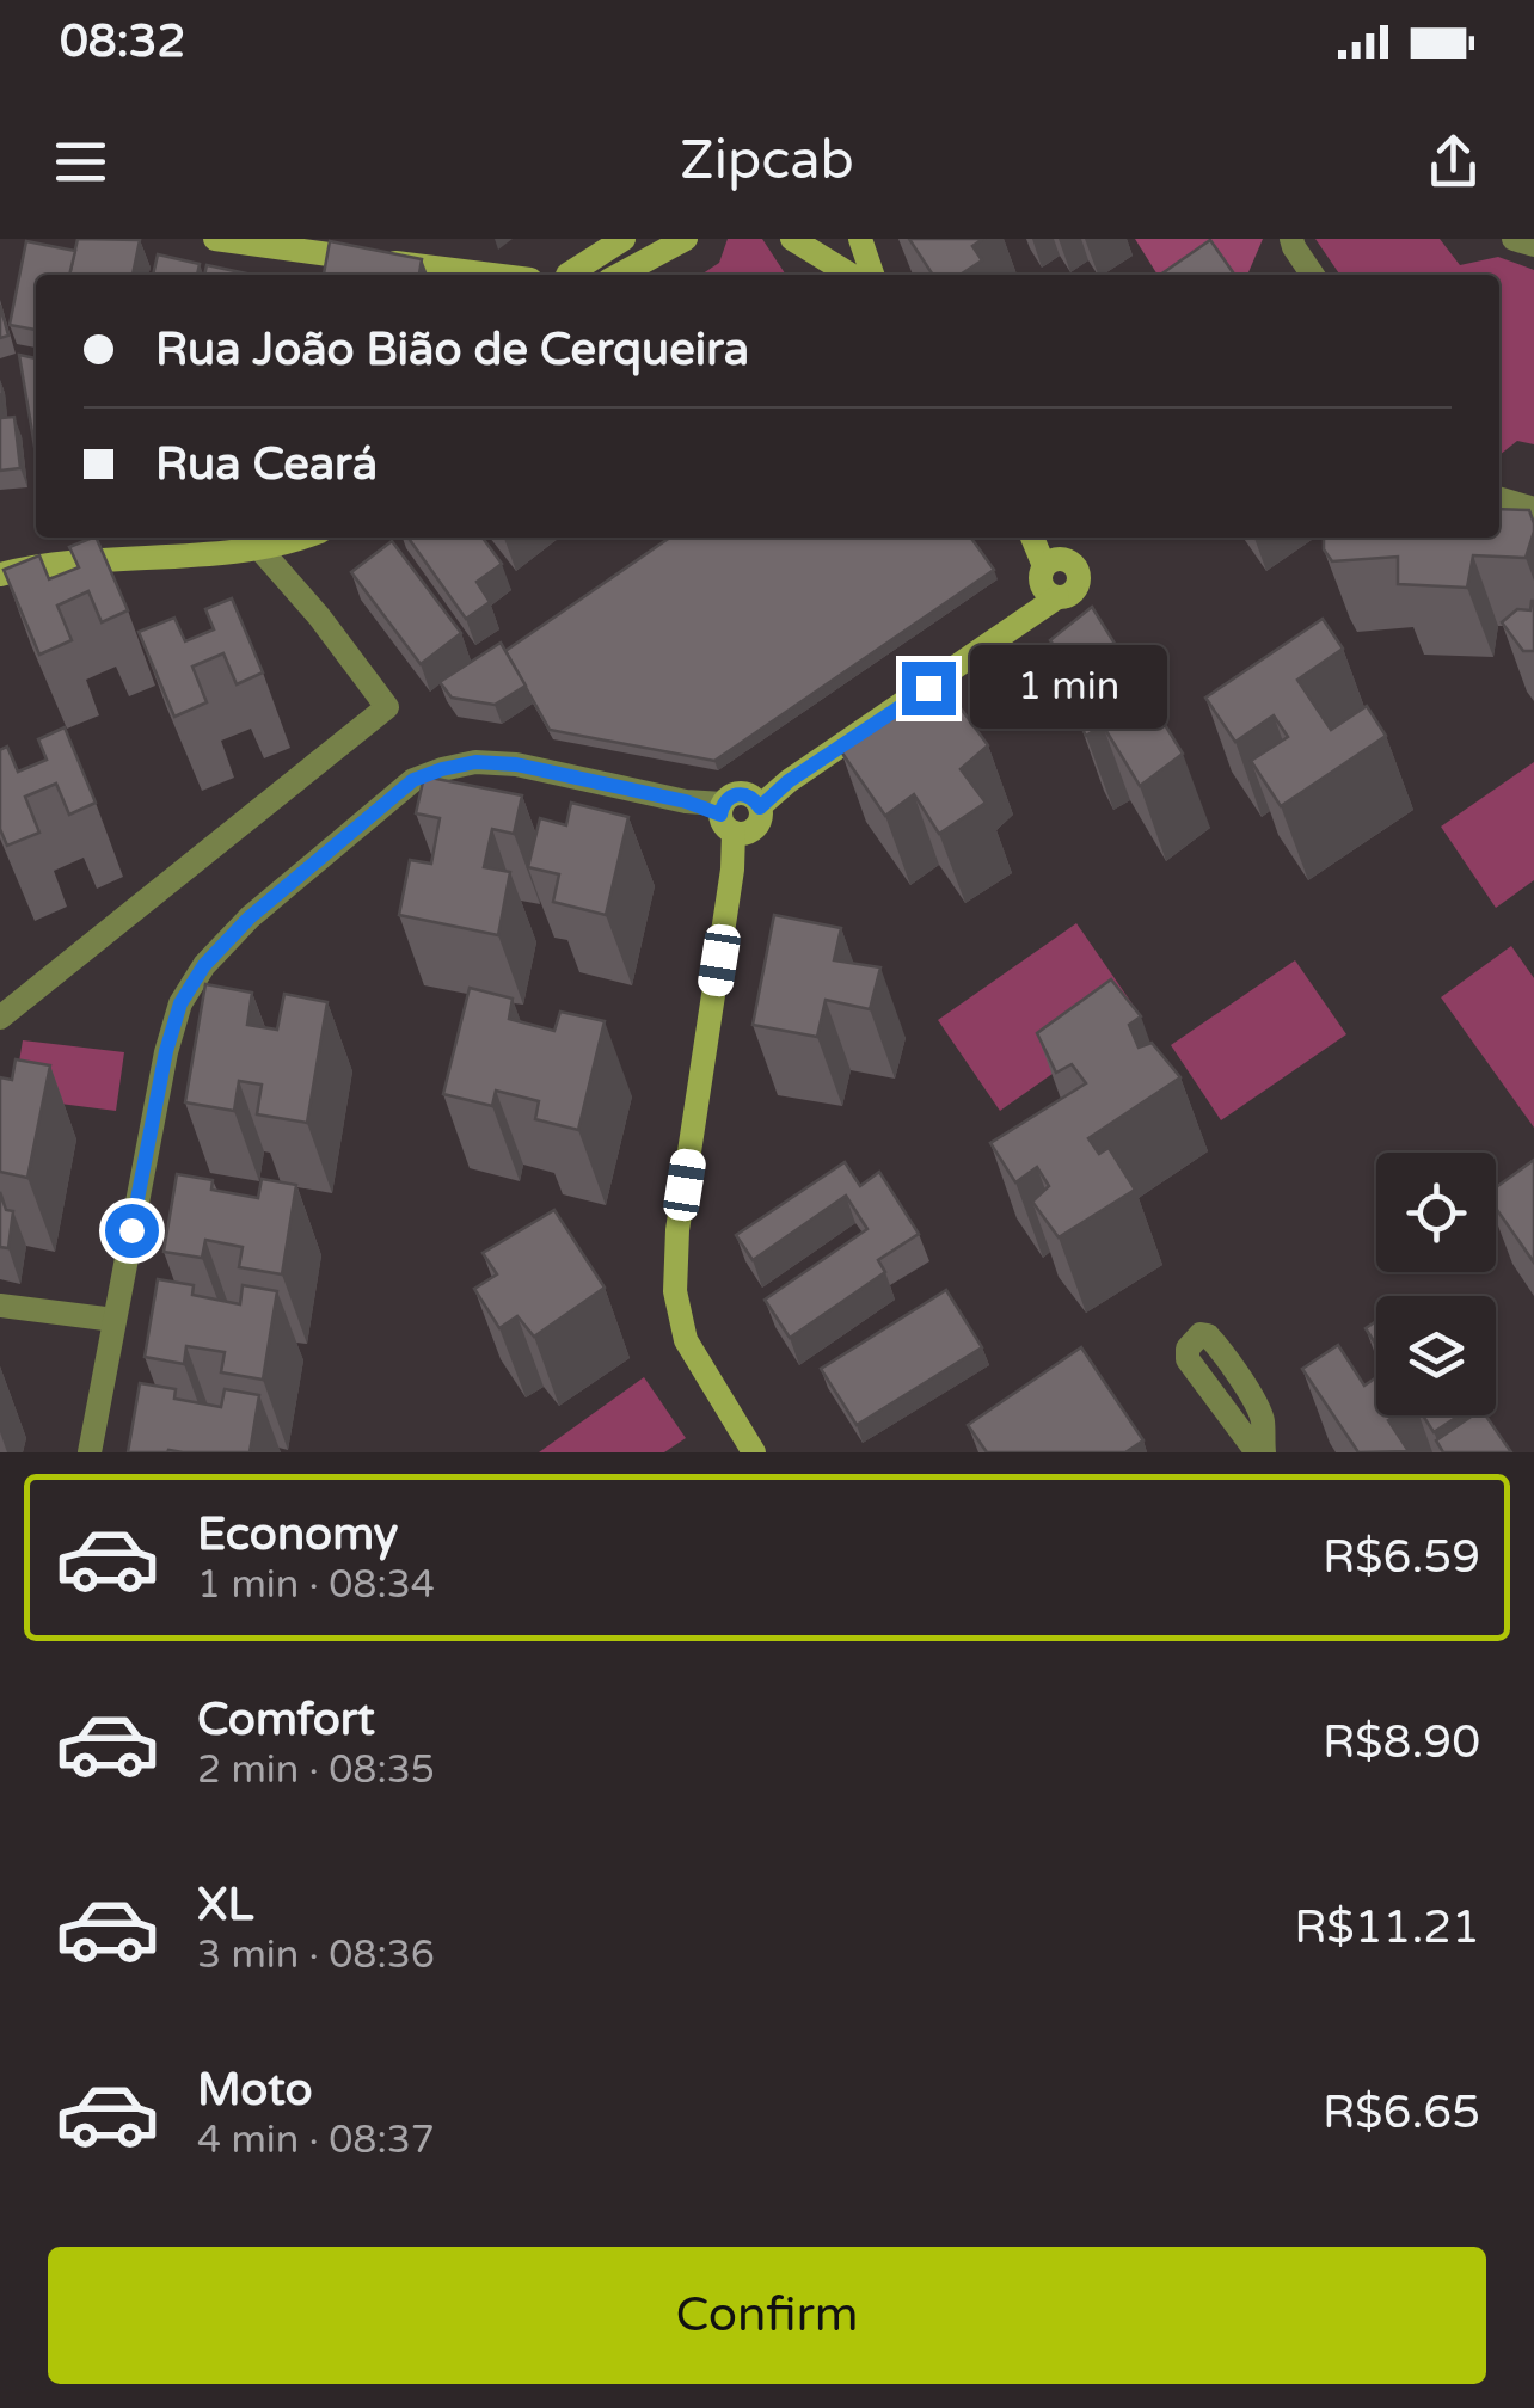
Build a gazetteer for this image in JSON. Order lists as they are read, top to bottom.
{
  "page": {
    "status": "08:32",
    "header": "Zipcab",
    "banner": ["Rua João Bião de Cerqueira", "Rua Ceará"],
    "bubble": "1 min",
    "list": [
      {
        "name": "Economy",
        "note": "1 min · 08:34",
        "value": "R$6.59"
      },
      {
        "name": "Comfort",
        "note": "2 min · 08:35",
        "value": "R$8.90"
      },
      {
        "name": "XL",
        "note": "3 min · 08:36",
        "value": "R$11.21"
      },
      {
        "name": "Moto",
        "note": "4 min · 08:37",
        "value": "R$6.65"
      }
    ],
    "buttons": "Confirm"
  }
}
